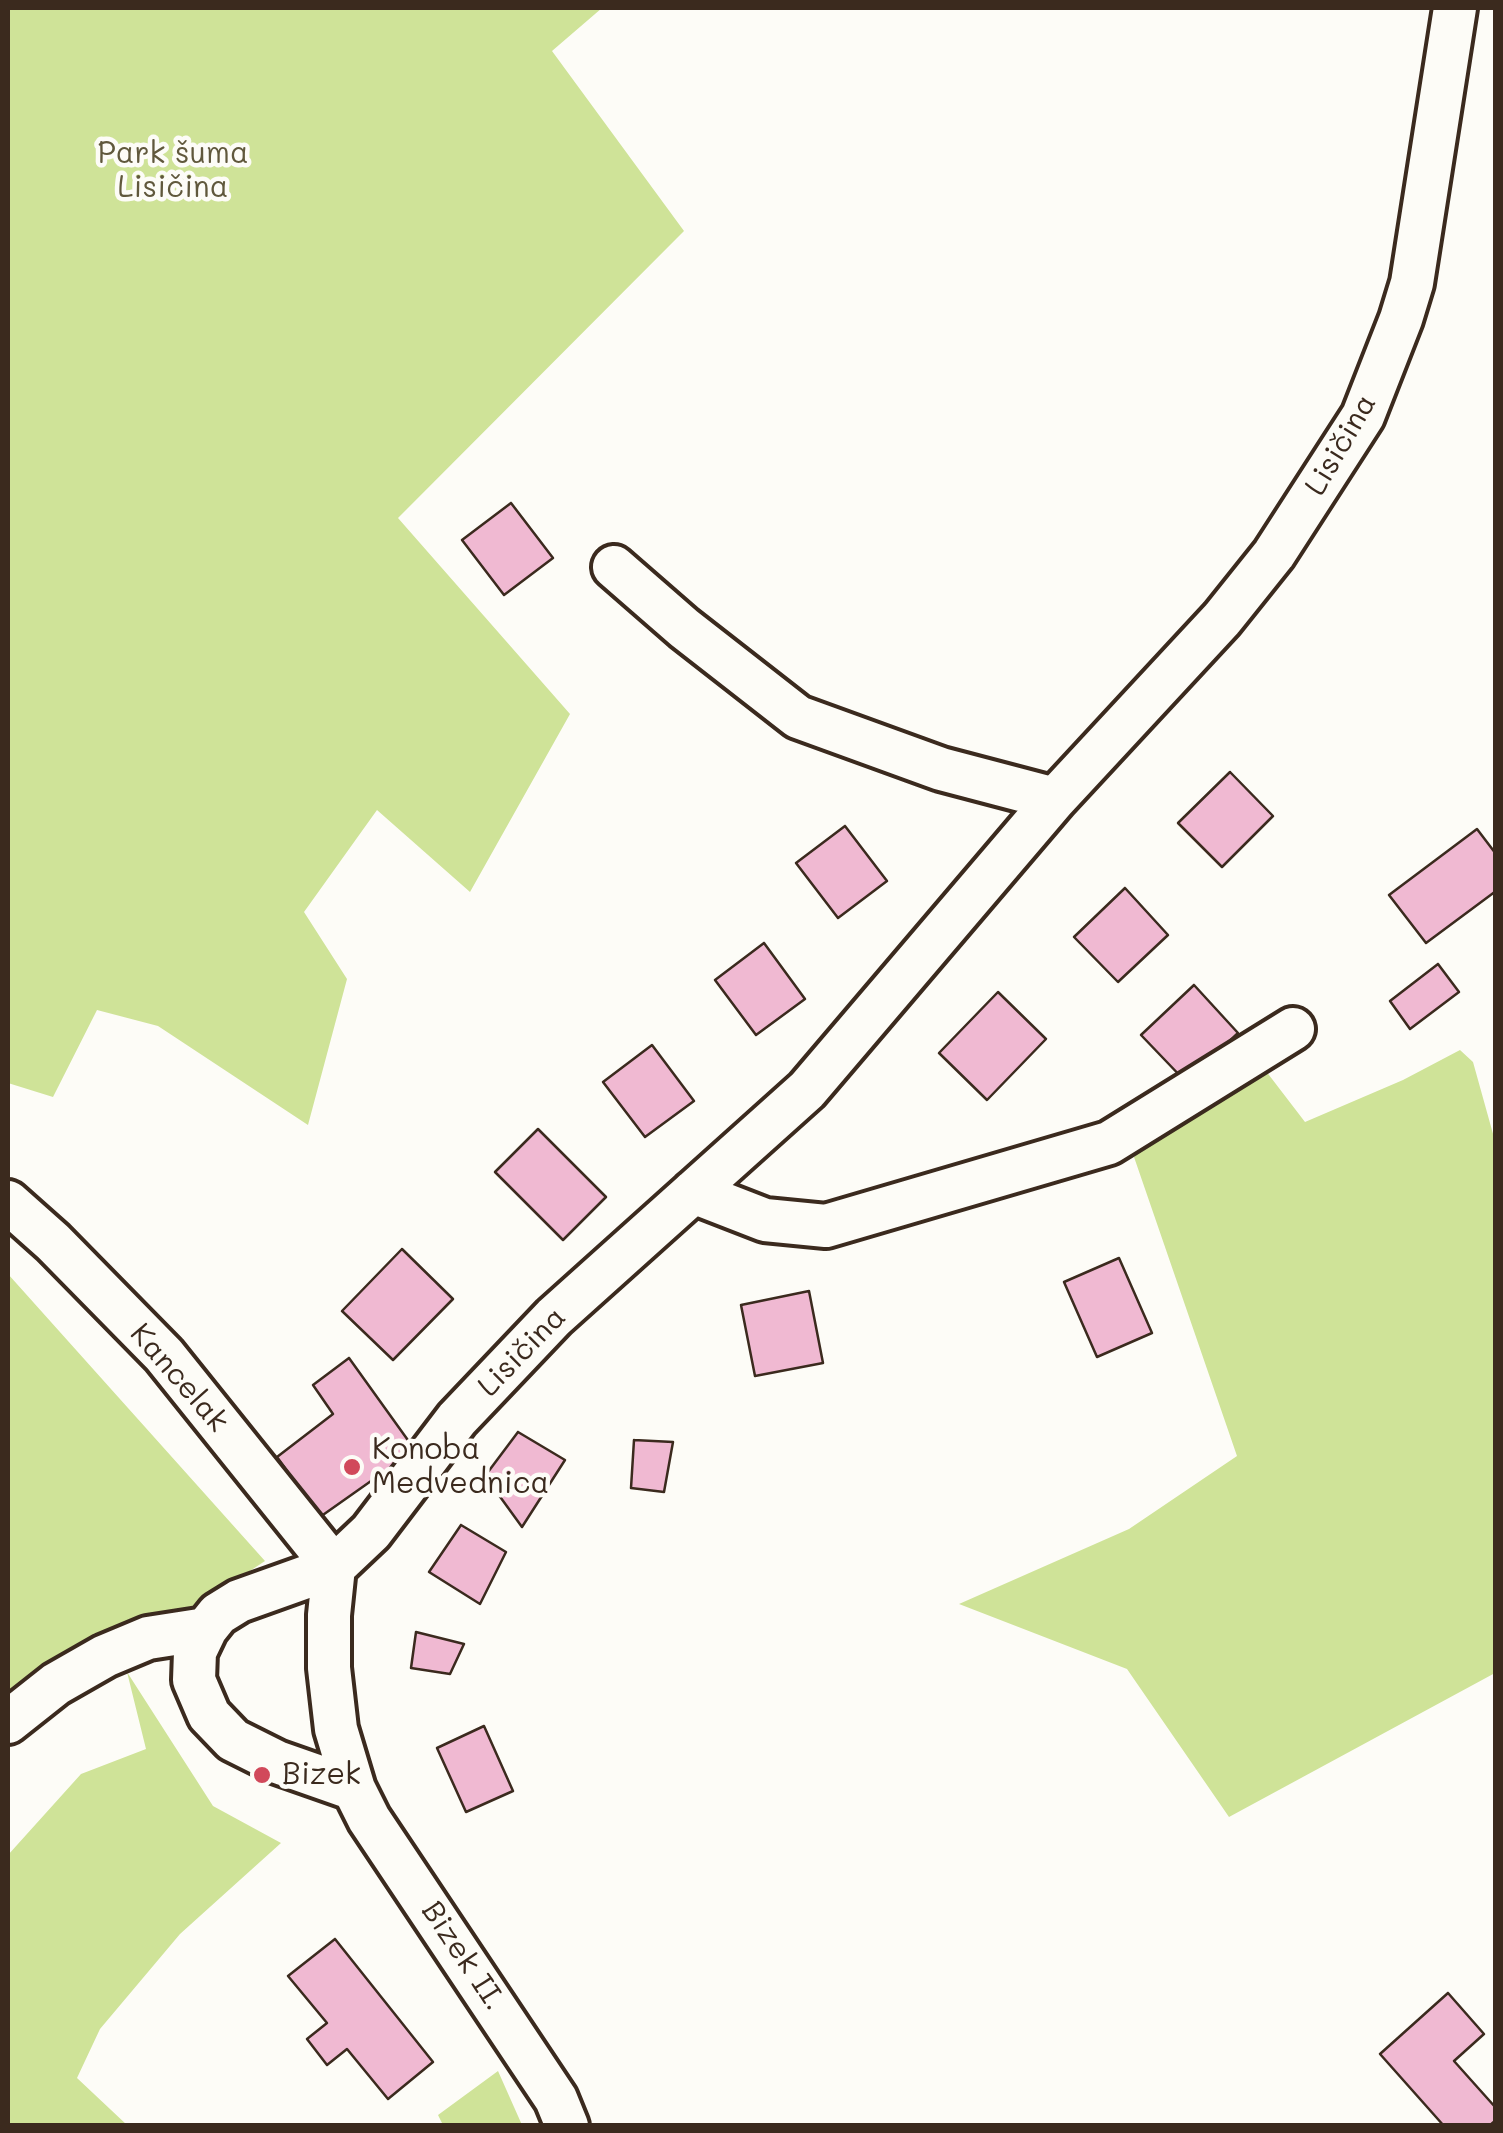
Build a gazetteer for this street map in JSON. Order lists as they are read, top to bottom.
{
  "streets": {
    "street": ["Lisičina", "Kancelak", "Bizek II."]
  },
  "crossings": [
    ["Lisičina", "Kancelak"],
    ["Lisičina", "Bizek II."],
    ["Kancelak", "Bizek II."]
  ],
  "parks": ["Park šuma Lisičina"],
  "places": ["Konoba Medvednica", "Bizek"]
}
